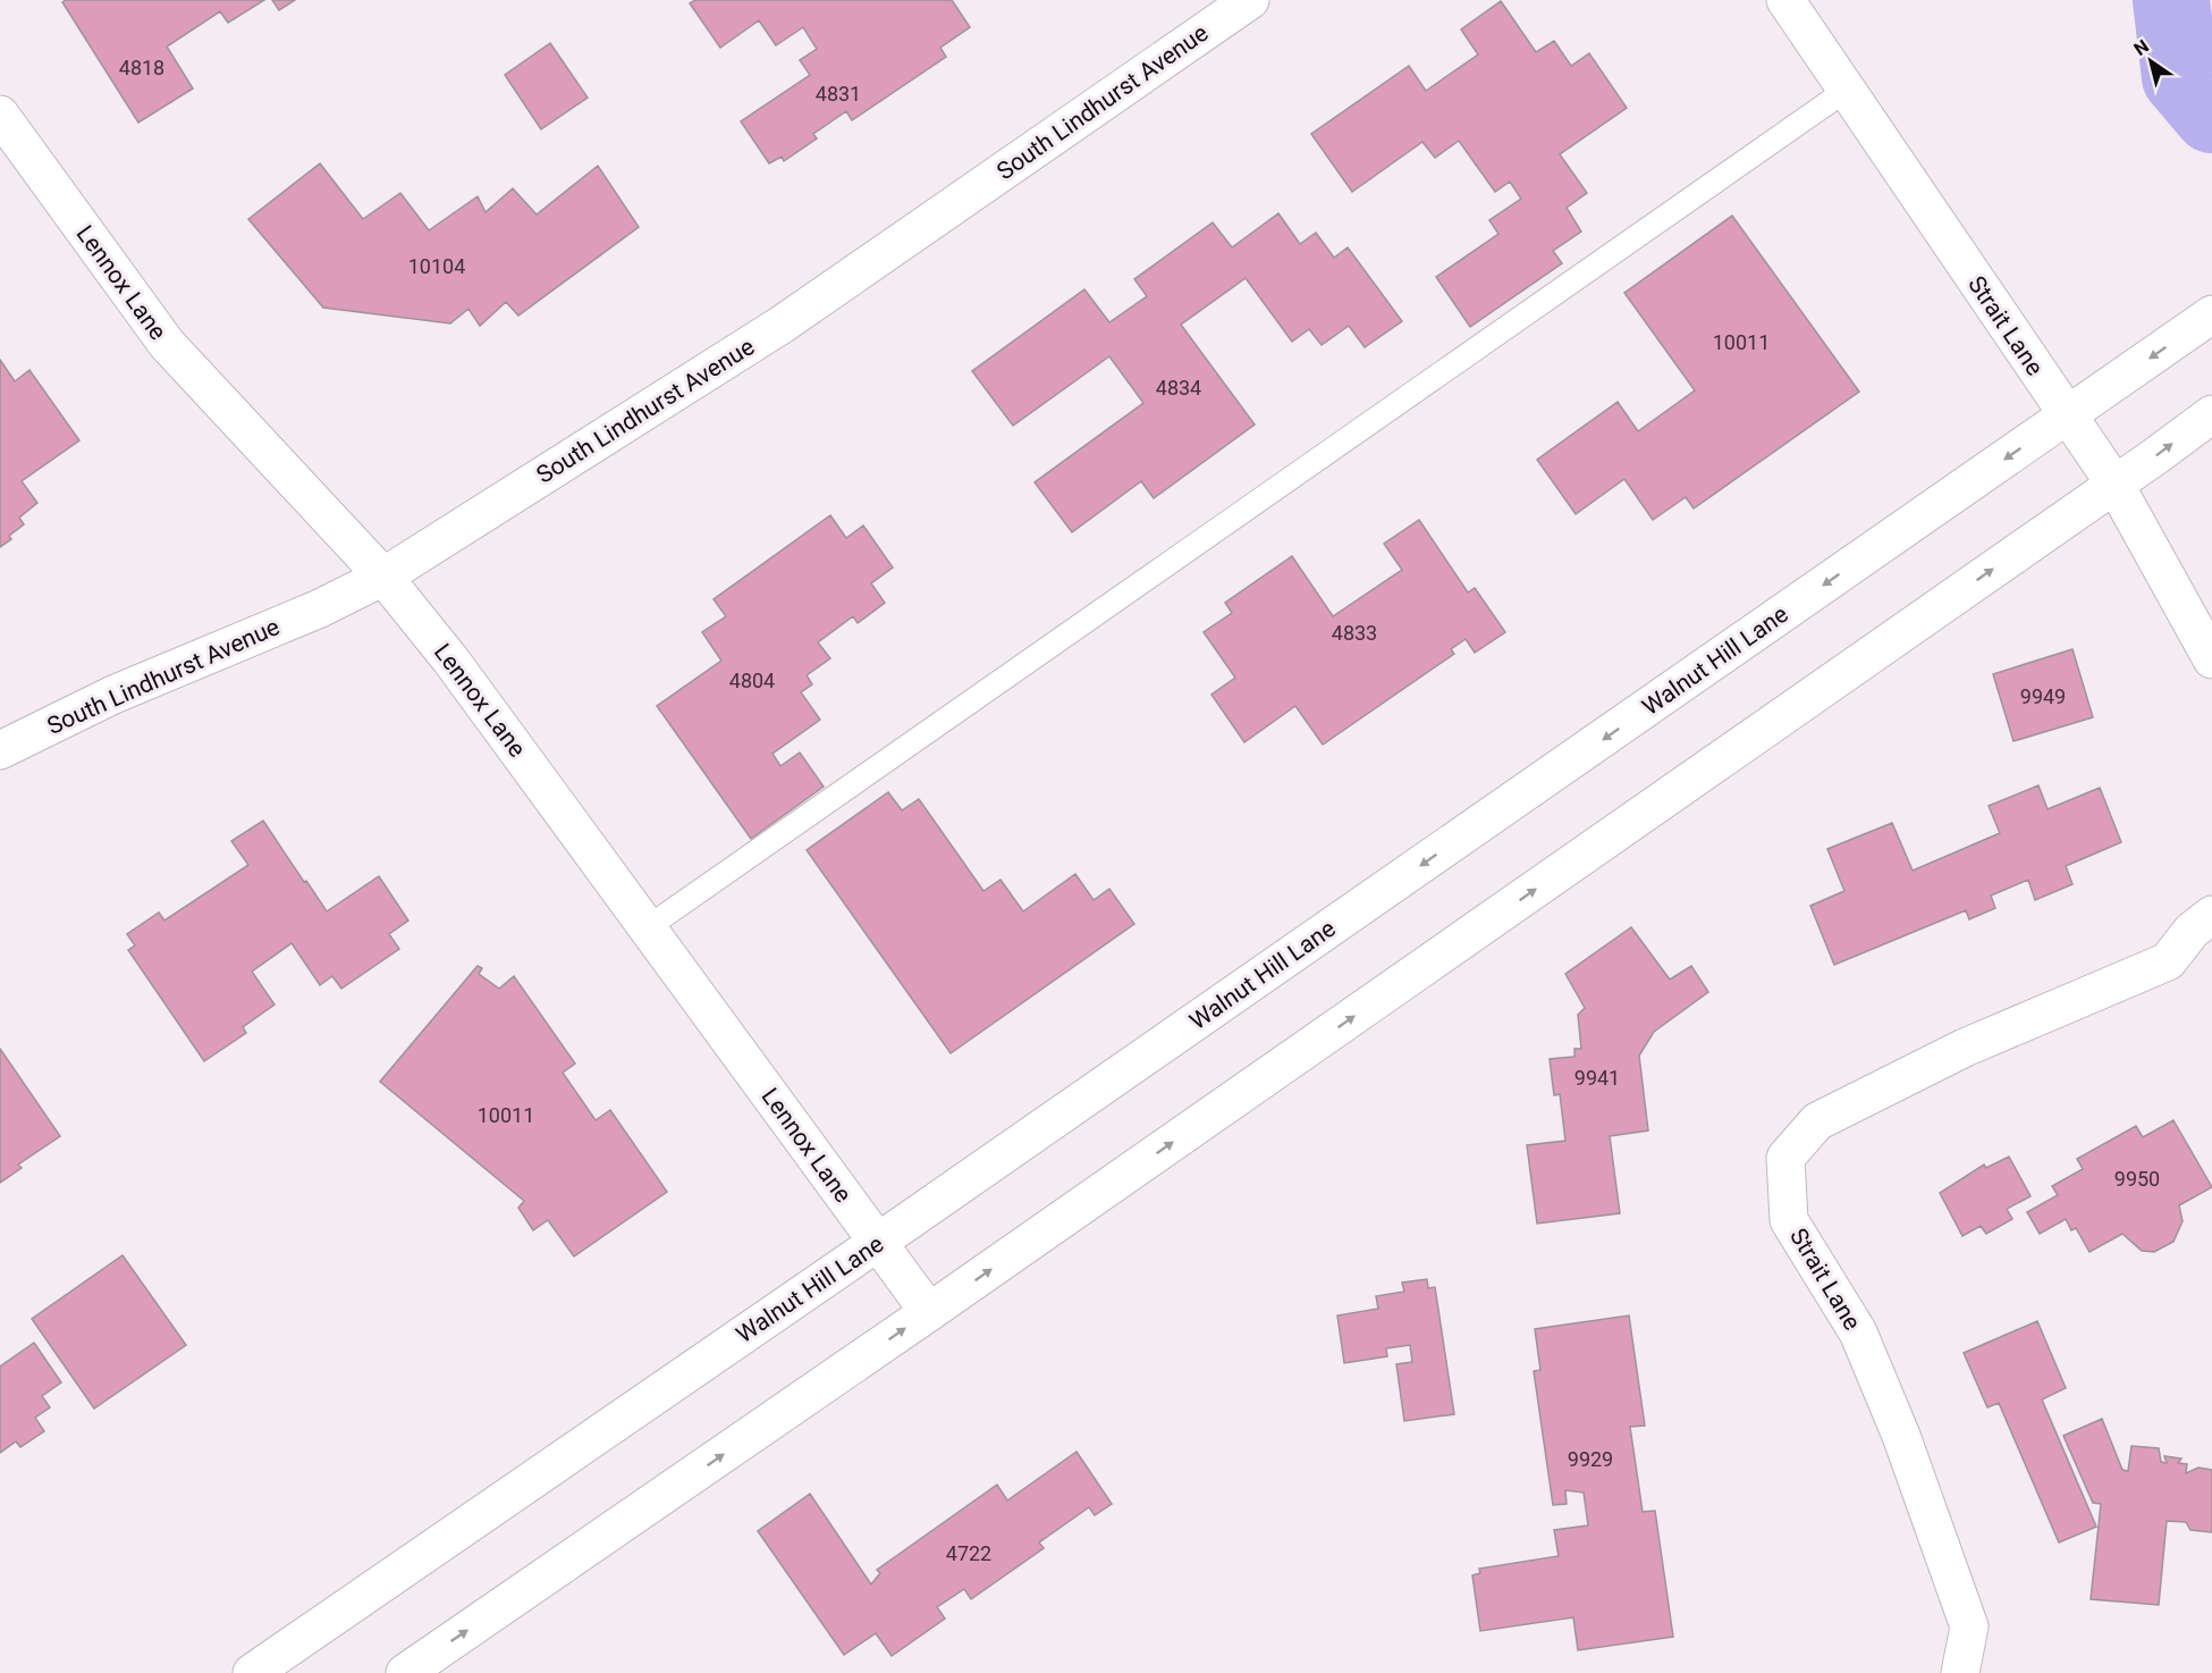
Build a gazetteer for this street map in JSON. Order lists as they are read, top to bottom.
{
  "streets": {
    "street": [
      "South Lindhurst Avenue",
      "Lennox Lane",
      "Strait Lane",
      "Walnut Hill Lane"
    ]
  },
  "crossings": [
    ["South Lindhurst Avenue", "Lennox Lane"],
    ["Lennox Lane", "Walnut Hill Lane"],
    ["Strait Lane", "Walnut Hill Lane"]
  ],
  "house_numbers": [
    "4818",
    "4831",
    "10104",
    "10011",
    "4834",
    "4833",
    "4804",
    "9949",
    "9941",
    "10011",
    "9950",
    "9929",
    "4722"
  ],
  "north": "top left"
}
